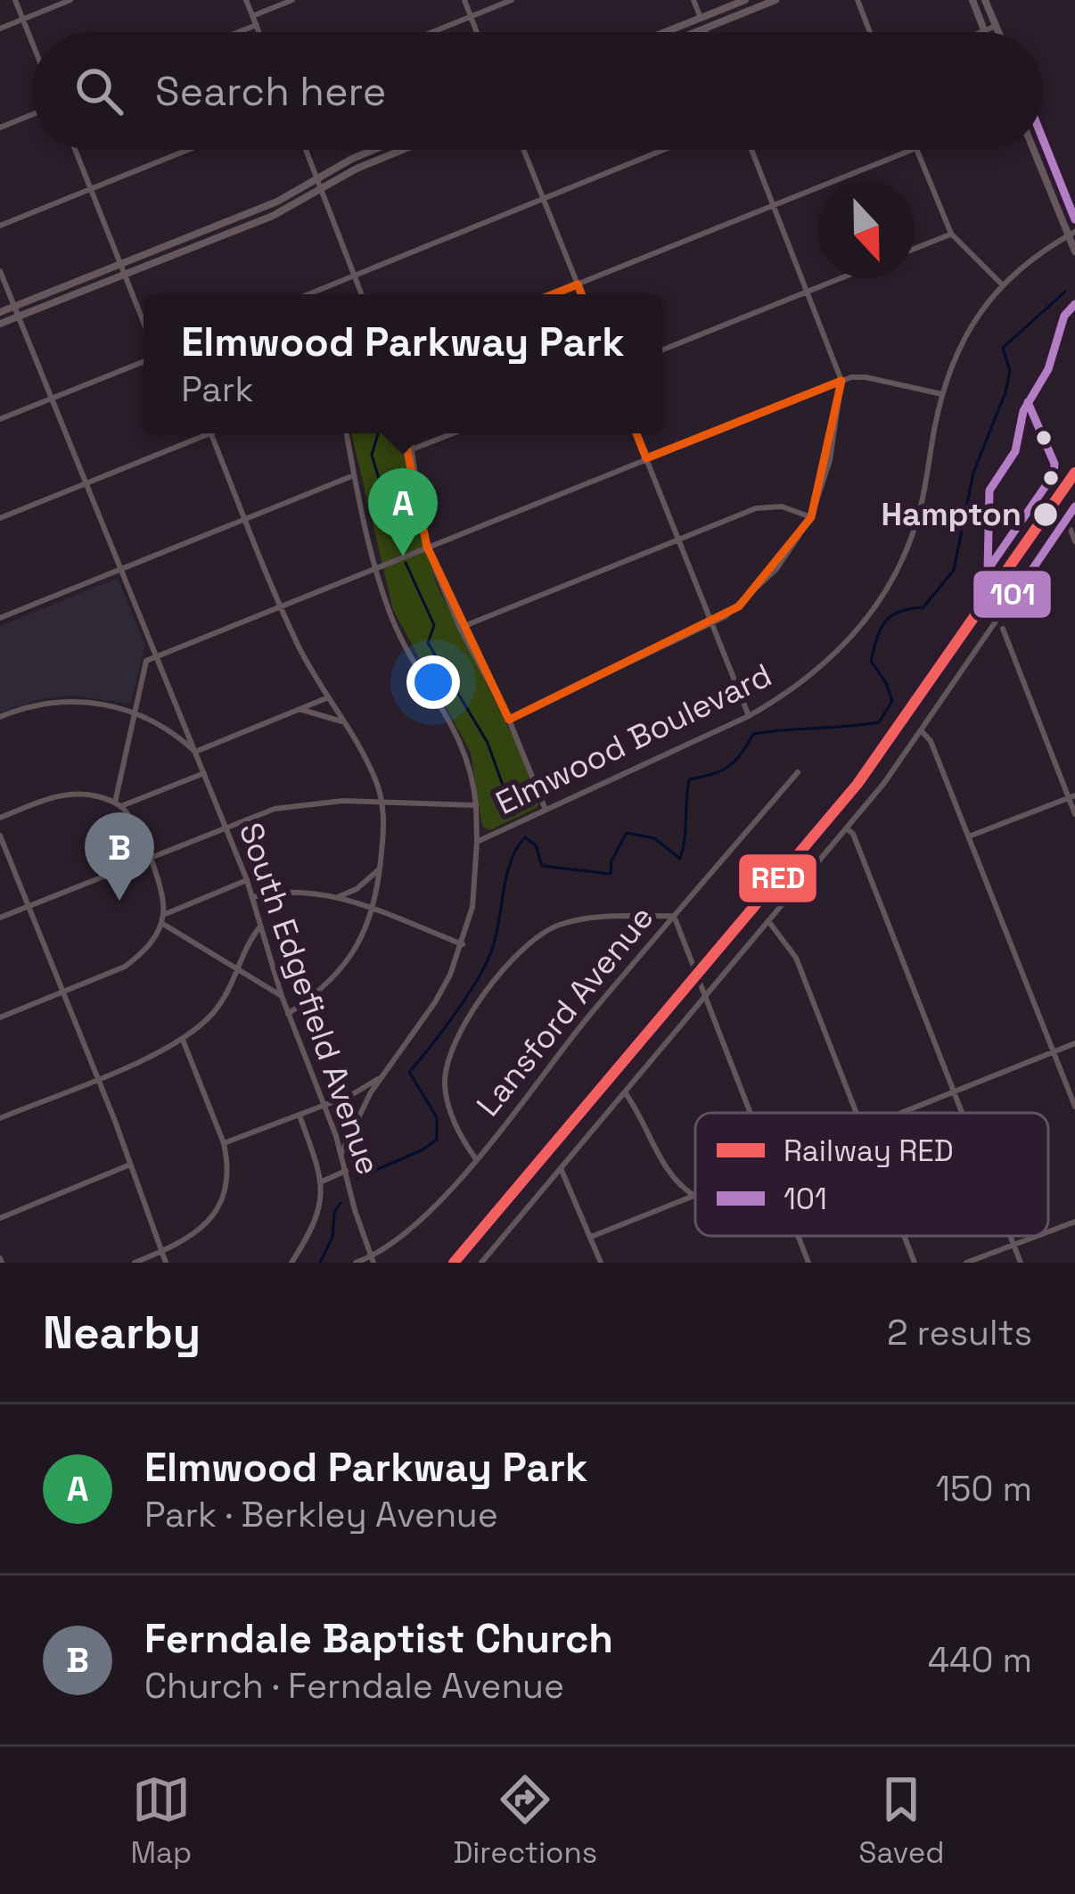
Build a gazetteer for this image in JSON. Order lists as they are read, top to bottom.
{
  "streets": {
    "street": ["Elmwood Boulevard", "South Edgefield Avenue", "Lansford Avenue"]
  },
  "crossings": [
    ["Elmwood Boulevard", "South Edgefield Avenue"],
    ["South Edgefield Avenue", "Lansford Avenue"]
  ],
  "places": ["Hampton"],
  "lines": ["transit line 101", "rail line RED"],
  "legend": ["Railway RED", "101"],
  "north": "bottom",
  "page": {
    "search": "Search here",
    "popup": ["Elmwood Parkway Park", "Park"],
    "pins": ["A", "B"],
    "heading": ["Nearby", "2 results"],
    "list": [
      {
        "mark": "A",
        "name": "Elmwood Parkway Park",
        "note": "Park · Berkley Avenue",
        "value": "150 m"
      },
      {
        "mark": "B",
        "name": "Ferndale Baptist Church",
        "note": "Church · Ferndale Avenue",
        "value": "440 m"
      }
    ],
    "nav": ["Map", "Directions", "Saved"]
  }
}
